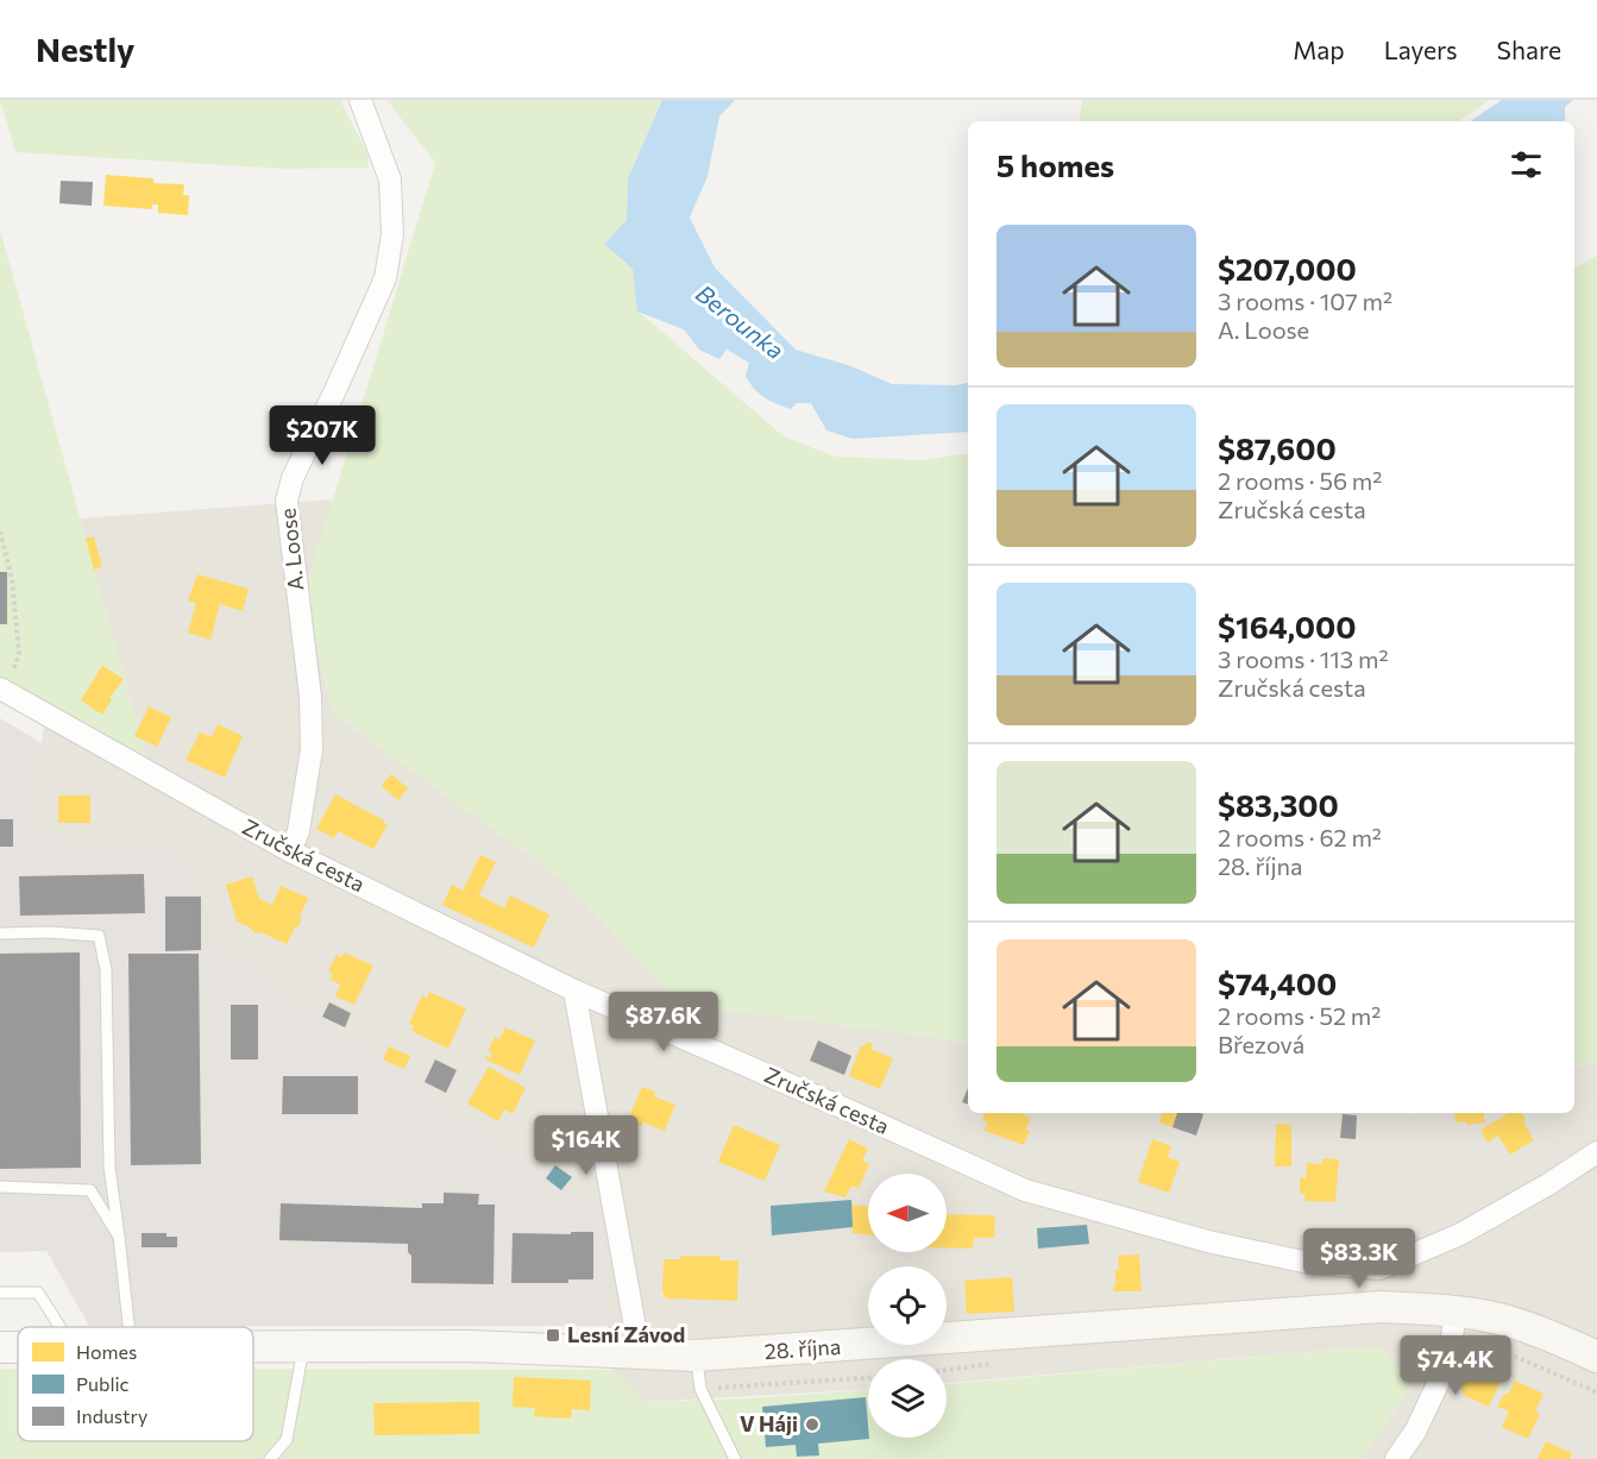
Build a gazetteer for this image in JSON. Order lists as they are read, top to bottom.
{
  "streets": {
    "main road": ["28. října"],
    "street": ["A. Loose", "Zručská cesta"]
  },
  "crossings": [
    ["A. Loose", "Zručská cesta"]
  ],
  "water": ["Berounka"],
  "places": {
    "transit": ["Lesní Závod"],
    "other": ["V Háji"]
  },
  "legend": ["Homes", "Public", "Industry"],
  "north": "left",
  "page": {
    "header": "Nestly",
    "nav": ["Map", "Layers", "Share"],
    "heading": "5 homes",
    "list": [
      {
        "name": "$207,000",
        "note": "3 rooms · 107 m² · A. Loose"
      },
      {
        "name": "$87,600",
        "note": "2 rooms · 56 m² · Zručská cesta"
      },
      {
        "name": "$164,000",
        "note": "3 rooms · 113 m² · Zručská cesta"
      },
      {
        "name": "$83,300",
        "note": "2 rooms · 62 m² · 28. října"
      },
      {
        "name": "$74,400",
        "note": "2 rooms · 52 m² · Březová"
      }
    ],
    "price": [
      "$207K",
      "$87.6K",
      "$164K",
      "$83.3K",
      "$74.4K"
    ]
  }
}
